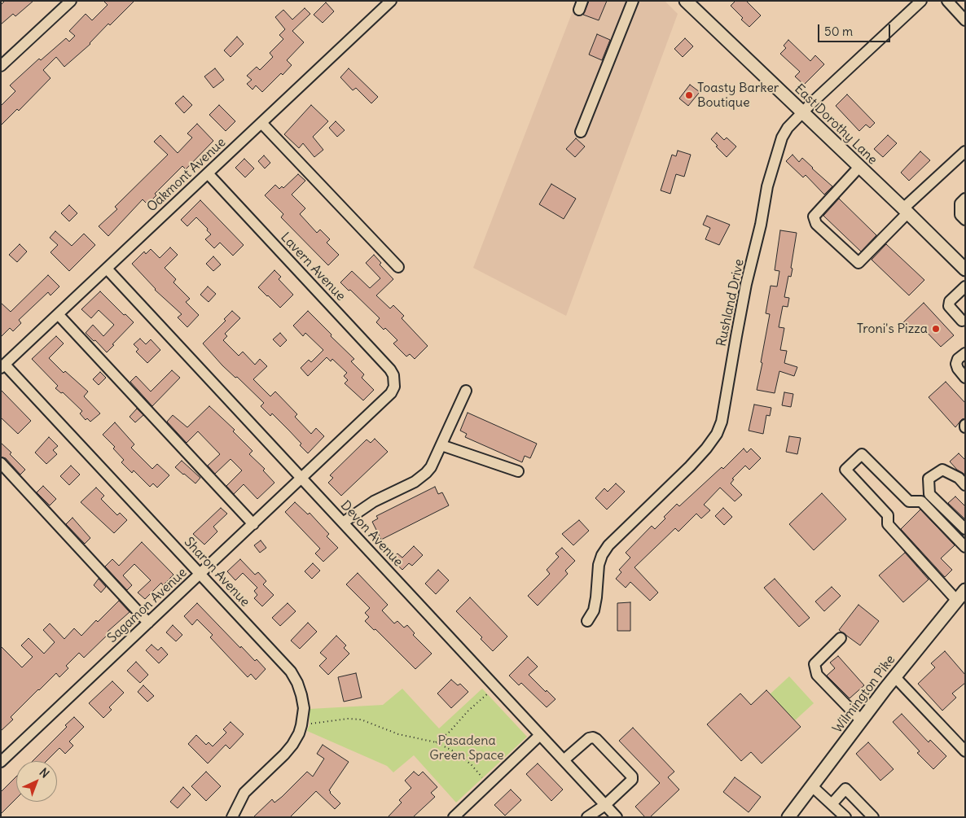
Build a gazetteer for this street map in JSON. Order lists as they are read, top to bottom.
{
  "streets": {
    "main road": ["East Dorothy Lane", "Wilmington Pike"],
    "street": [
      "Oakmont Avenue",
      "Lavern Avenue",
      "Rushland Drive",
      "Devon Avenue",
      "Sharon Avenue",
      "Sagamon Avenue"
    ]
  },
  "crossings": [
    ["East Dorothy Lane", "Rushland Drive"],
    ["Oakmont Avenue", "Lavern Avenue"],
    ["Oakmont Avenue", "Devon Avenue"],
    ["Oakmont Avenue", "Sharon Avenue"],
    ["Lavern Avenue", "Sagamon Avenue"],
    ["Devon Avenue", "Sagamon Avenue"],
    ["Sharon Avenue", "Sagamon Avenue"]
  ],
  "parks": ["Pasadena Green Space"],
  "places": ["Toasty Barker Boutique", "Troni's Pizza"],
  "scale_bar": "50 m",
  "north": "top right"
}
